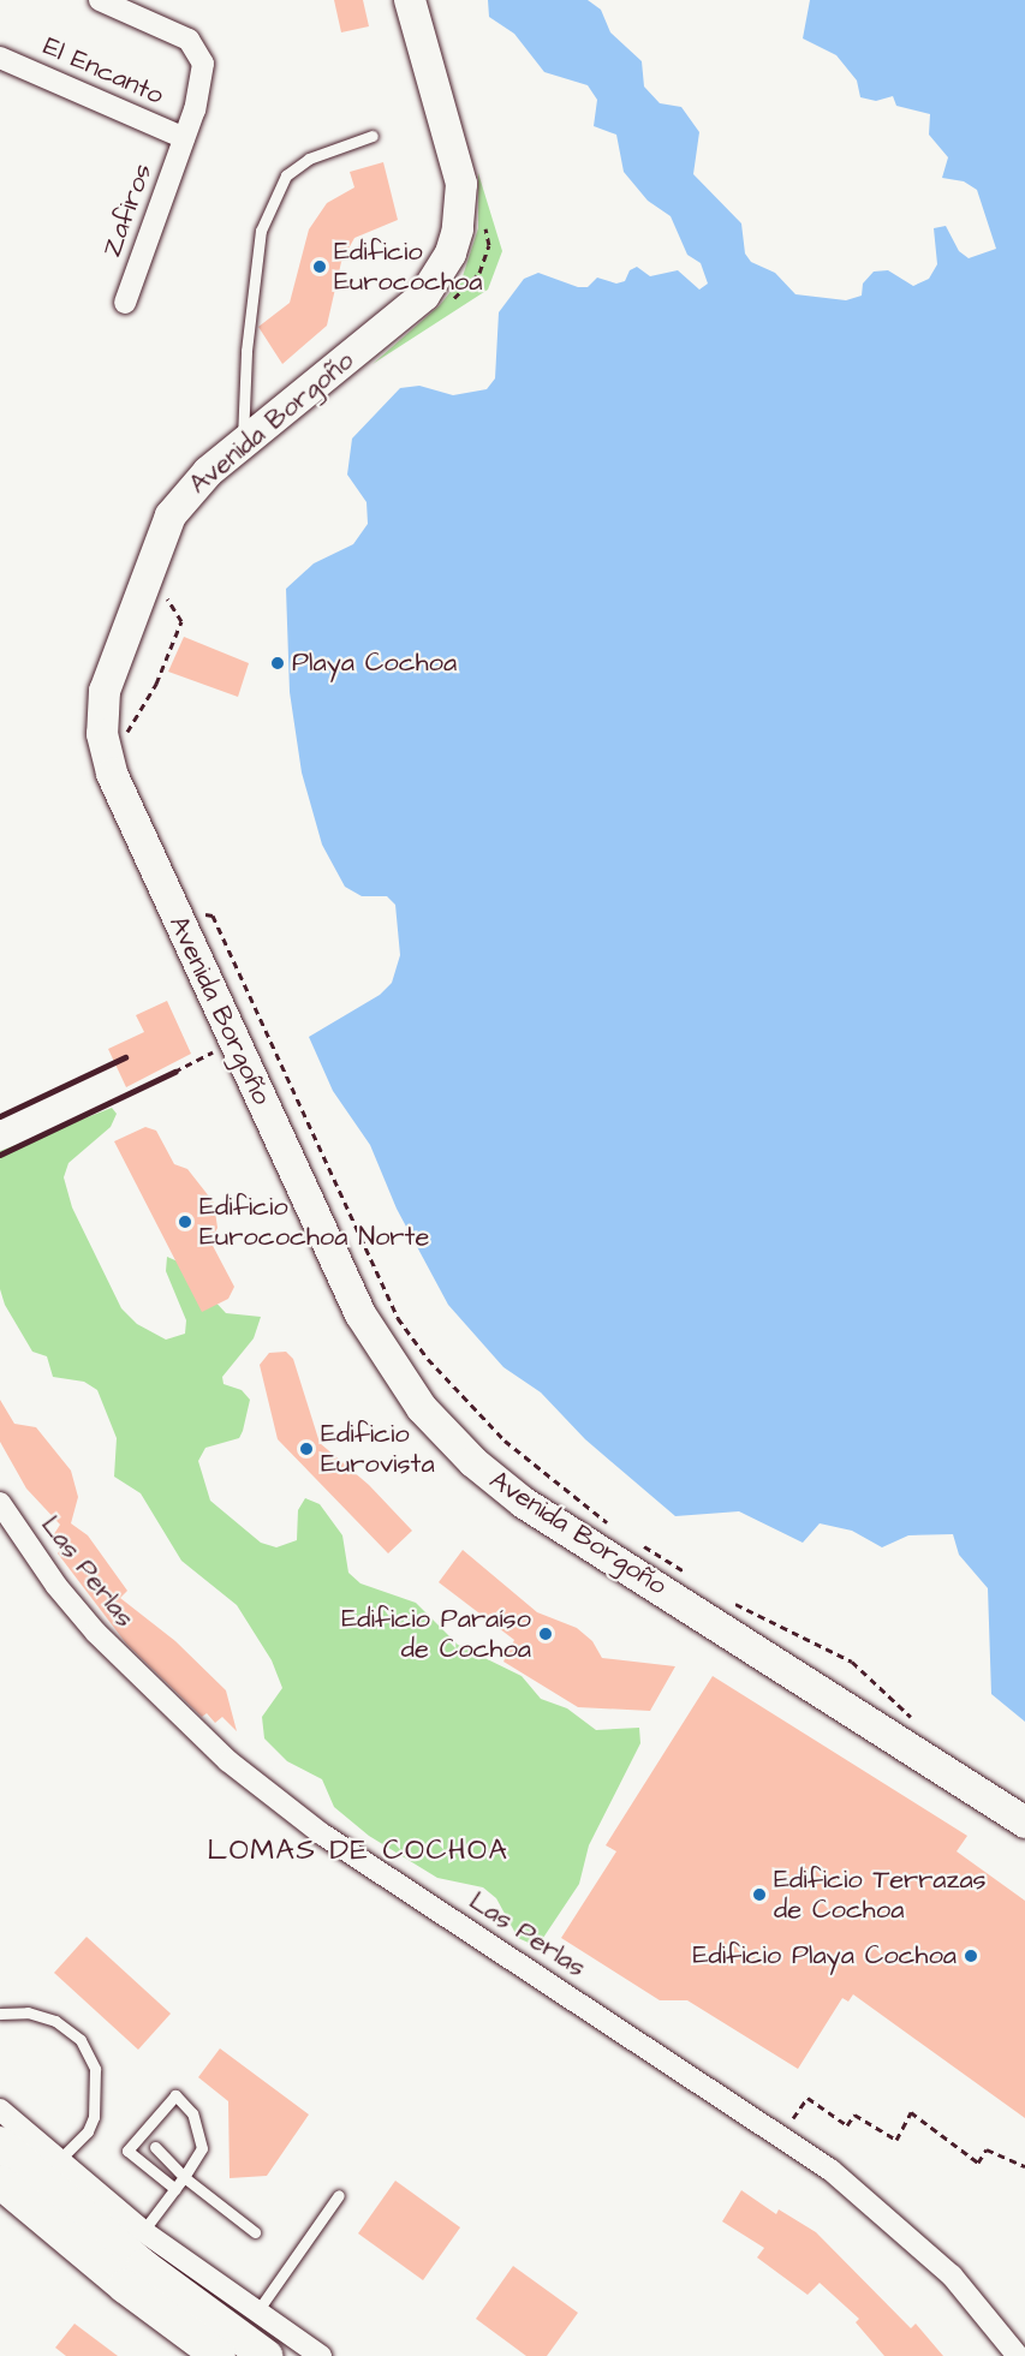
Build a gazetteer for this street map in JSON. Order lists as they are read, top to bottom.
{
  "streets": {
    "main road": ["Avenida Borgoño"],
    "street": ["El Encanto", "Zafiros", "Las Perlas"]
  },
  "crossings": [
    ["El Encanto", "Zafiros"]
  ],
  "districts": ["LOMAS DE COCHOA"],
  "places": [
    "Edificio Eurocochoa",
    "Playa Cochoa",
    "Edificio Eurocochoa Norte",
    "Edificio Eurovista",
    "Edificio Paraíso de Cochoa",
    "Edificio Terrazas de Cochoa",
    "Edificio Playa Cochoa"
  ]
}
